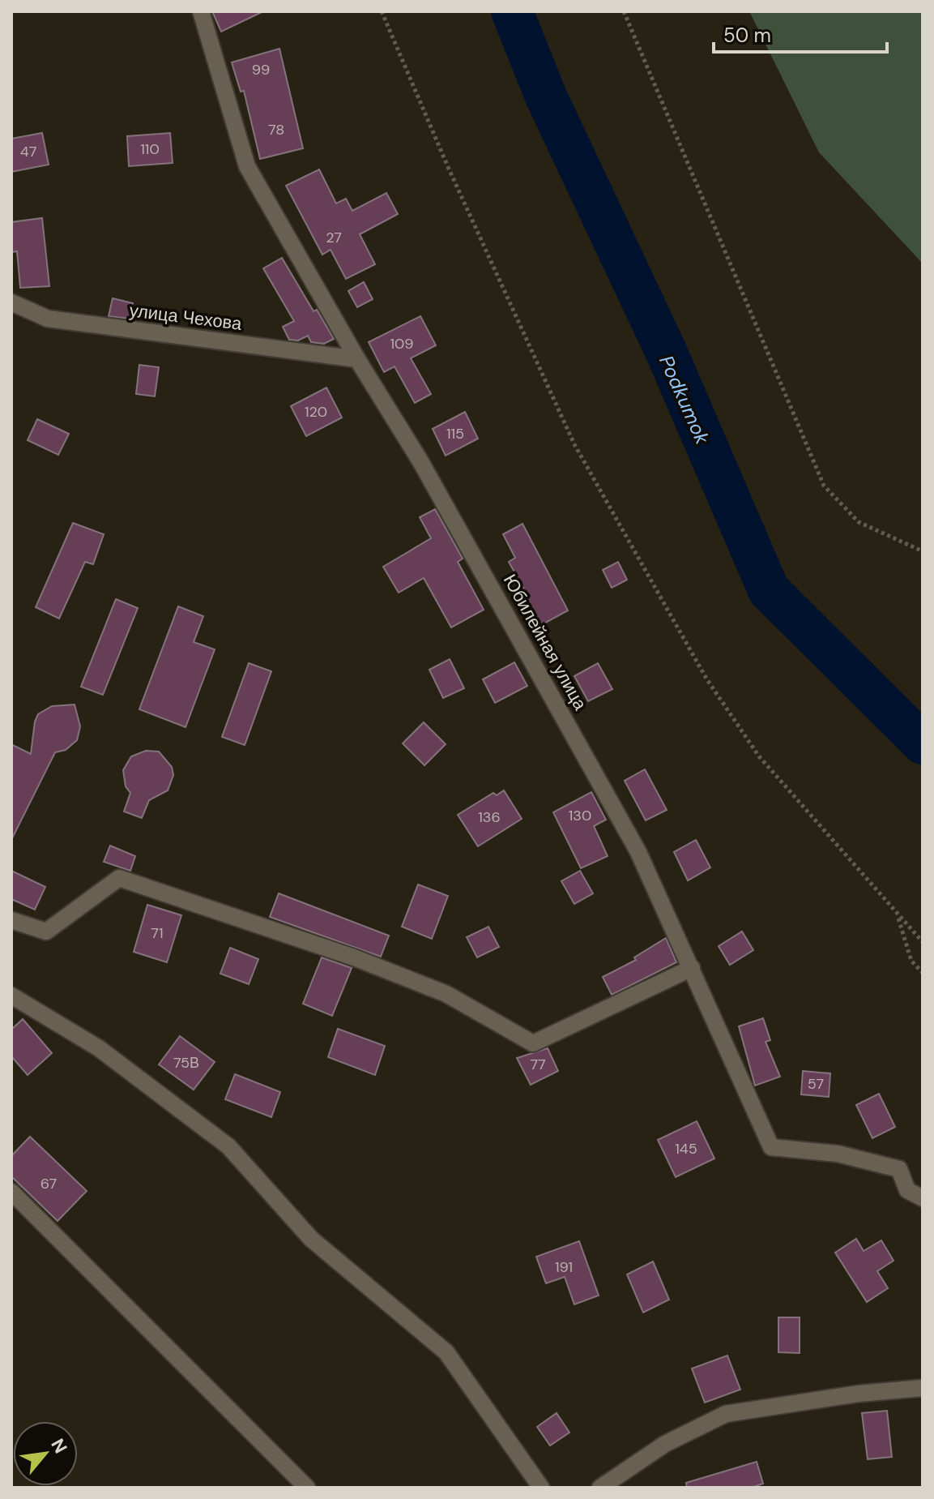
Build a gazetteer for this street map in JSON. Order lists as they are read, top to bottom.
{
  "streets": {
    "street": ["улица Чехова", "Юбилейная улица"]
  },
  "crossings": [
    ["улица Чехова", "Юбилейная улица"]
  ],
  "water": ["Podkumok"],
  "house_numbers": [
    "99",
    "78",
    "110",
    "47",
    "27",
    "109",
    "120",
    "115",
    "130",
    "136",
    "71",
    "75В",
    "77",
    "57",
    "145",
    "67",
    "191"
  ],
  "scale_bar": "50 m",
  "north": "top right"
}
